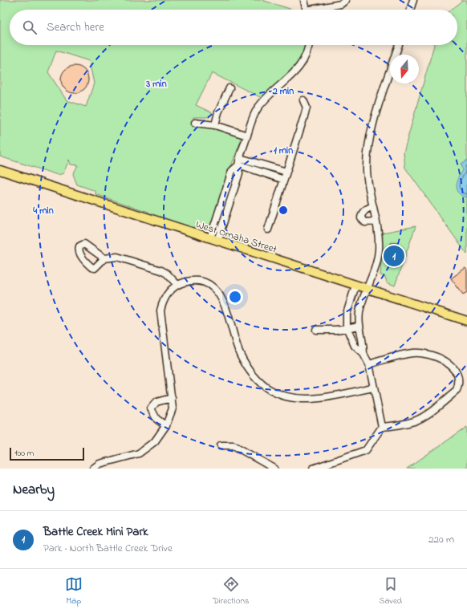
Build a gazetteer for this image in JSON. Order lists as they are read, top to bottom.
{
  "streets": {
    "main road": ["West Omaha Street"]
  },
  "scale_bar": "100 m",
  "north": "bottom",
  "page": {
    "search": "Search here",
    "pins": "1",
    "scale": "100 m",
    "heading": "Nearby",
    "list": [
      {
        "mark": "1",
        "name": "Battle Creek Mini Park",
        "note": "Park · North Battle Creek Drive",
        "value": "220 m"
      }
    ],
    "nav": ["Map", "Directions", "Saved"]
  },
  "rings": [
    "3 min",
    "2 min",
    "1 min",
    "4 min"
  ]
}
